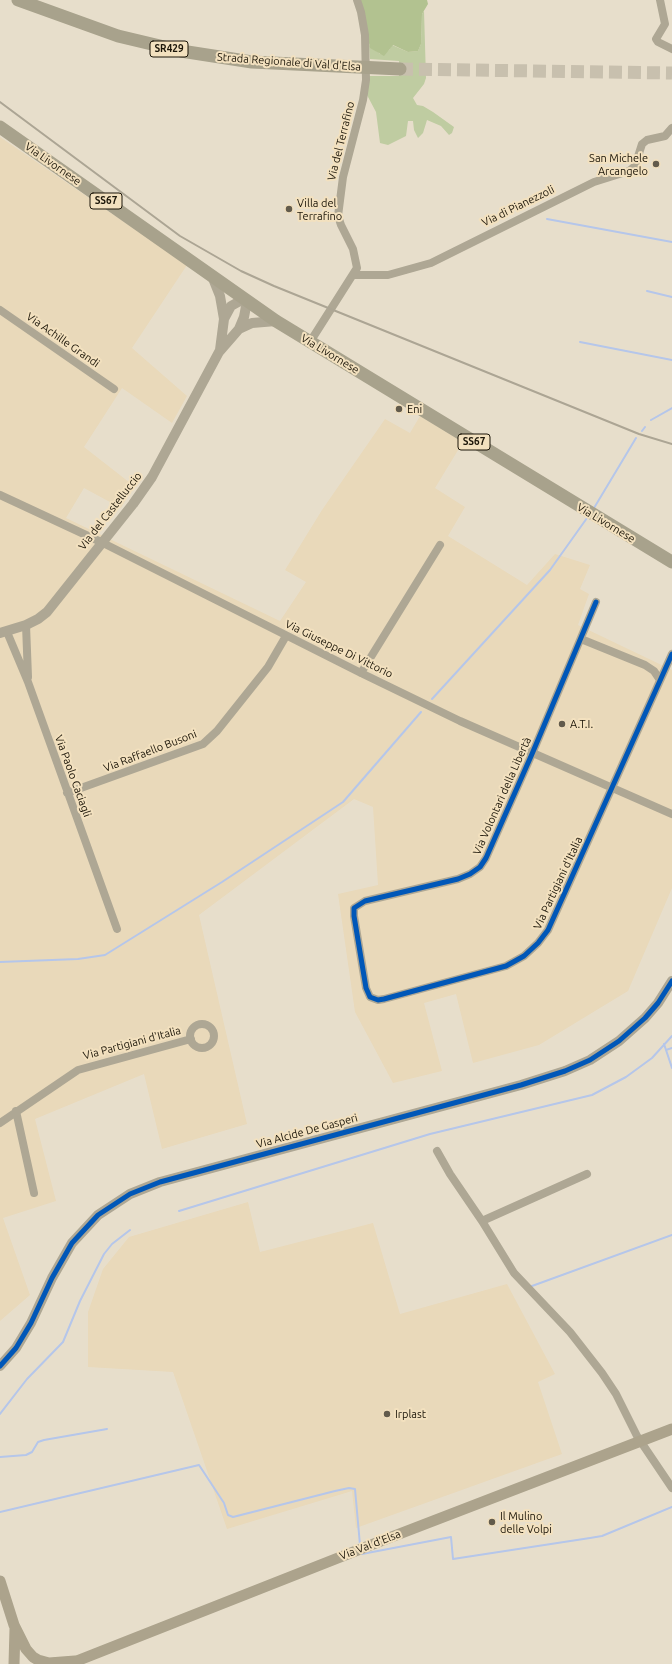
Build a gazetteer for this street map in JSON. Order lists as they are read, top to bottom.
{
  "streets": {
    "main road": [
      "SR429",
      "Strada Regionale di Val d'Elsa",
      "Via Livornese",
      "SS67",
      "Via Val d'Elsa"
    ],
    "street": [
      "Via del Terrafino",
      "Via di Pianezzoli",
      "Via Achille Grandi",
      "Via del Castelluccio",
      "Via Giuseppe Di Vittorio",
      "Via Raffaello Busoni",
      "Via Paolo Caciagli",
      "Via Volontari della Libertà",
      "Via Partigiani d'Italia",
      "Via Alcide De Gasperi"
    ]
  },
  "crossings": [
    ["Via del Terrafino", "Via Livornese"],
    ["Via del Terrafino", "Via di Pianezzoli"],
    ["Via Livornese", "Via del Castelluccio"],
    ["Via del Castelluccio", "Via Giuseppe Di Vittorio"],
    ["Via del Castelluccio", "Via Paolo Caciagli"],
    ["Via Giuseppe Di Vittorio", "Via Raffaello Busoni"],
    ["Via Giuseppe Di Vittorio", "Via Volontari della Libertà"],
    ["Via Giuseppe Di Vittorio", "Via Partigiani d'Italia"],
    ["Via Raffaello Busoni", "Via Paolo Caciagli"],
    ["Via Volontari della Libertà", "Via Partigiani d'Italia"]
  ],
  "places": [
    "San Michele Arcangelo",
    "Villa del Terrafino",
    "Eni",
    "A.T.I.",
    "Irplast",
    "Il Mulino delle Volpi"
  ]
}
